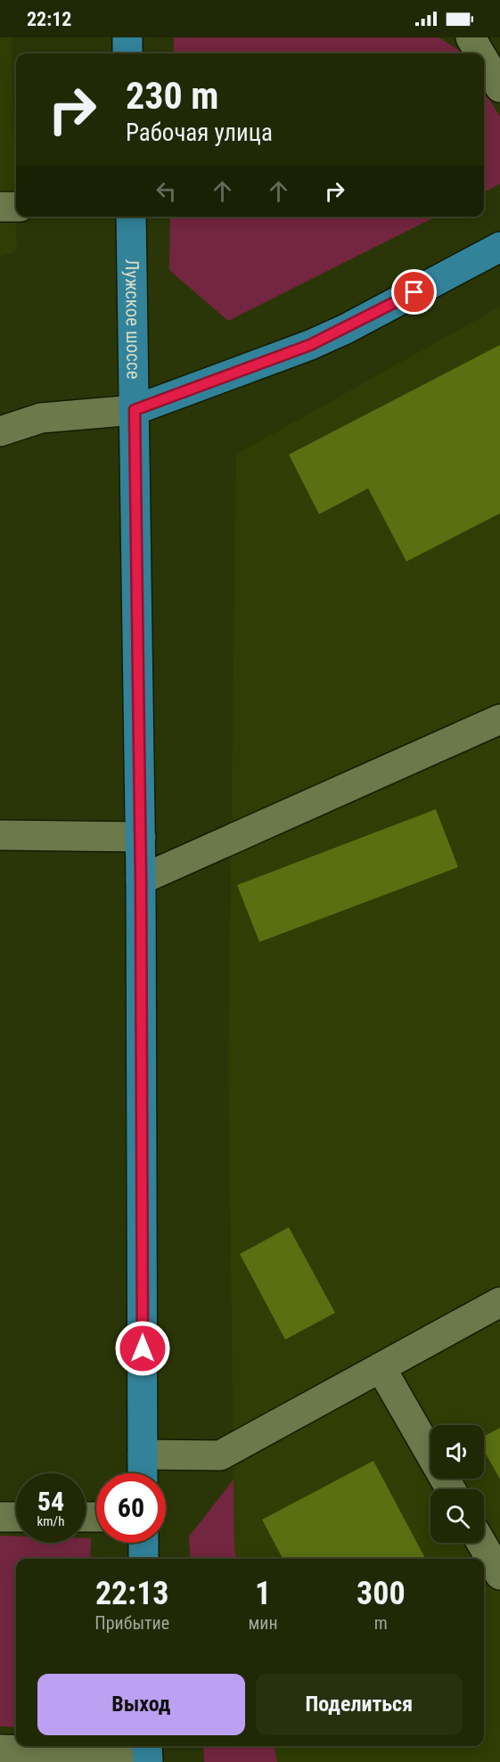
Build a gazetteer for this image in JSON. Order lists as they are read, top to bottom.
{
  "streets": {
    "main road": ["Лужское шоссе"]
  },
  "page": {
    "status": "22:12",
    "turn": ["230 m", "Рабочая улица"],
    "speed": "54 km/h",
    "limit": "60",
    "eta": [
      "22:13",
      "Прибытие",
      "1",
      "мин",
      "300",
      "m"
    ],
    "buttons": ["Выход", "Поделиться"]
  }
}
